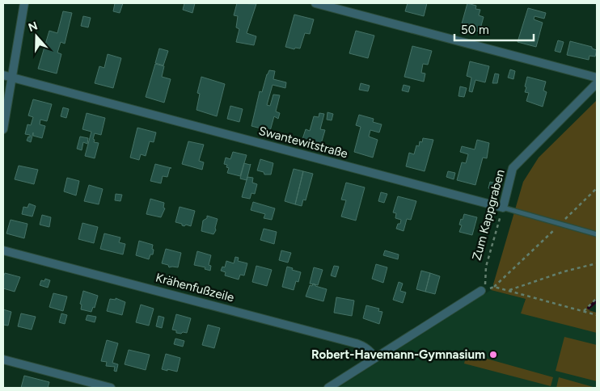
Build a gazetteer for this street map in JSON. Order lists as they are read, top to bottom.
{
  "streets": {
    "street": ["Swantewitstraße", "Zum Kappgraben", "Krähenfußzeile"]
  },
  "crossings": [
    ["Swantewitstraße", "Zum Kappgraben"]
  ],
  "places": ["Robert-Havemann-Gymnasium"],
  "scale_bar": "50 m",
  "north": "top"
}
